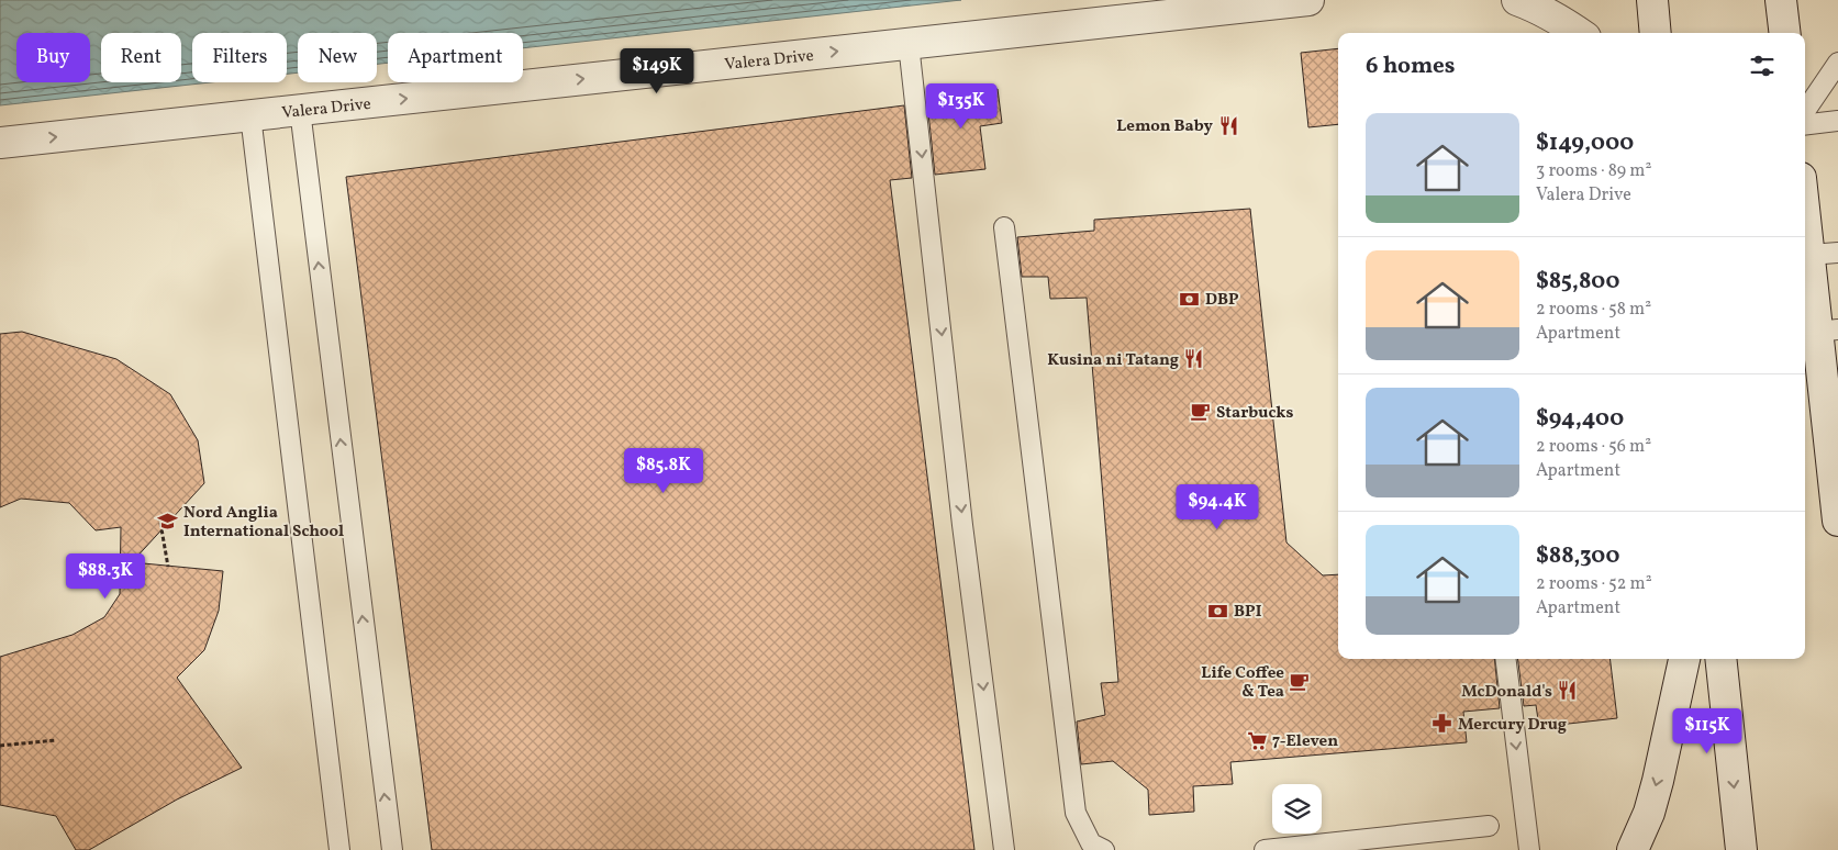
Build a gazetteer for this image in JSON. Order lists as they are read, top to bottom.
{
  "streets": {
    "street": ["Valera Drive"]
  },
  "one_way": ["Valera Drive"],
  "places": {
    "restaurant": ["Lemon Baby", "Kusina ni Tatang", "McDonald's"],
    "bank": ["DBP", "BPI"],
    "cafe": ["Starbucks", "Life Coffee & Tea"],
    "school or university": ["Nord Anglia International School"],
    "pharmacy": ["Mercury Drug"],
    "supermarket": ["7-Eleven"]
  },
  "page": {
    "chip": [
      "Buy",
      "Rent",
      "Filters",
      "New",
      "Apartment"
    ],
    "heading": "6 homes",
    "price": [
      "$149K",
      "$135K",
      "$85.8K",
      "$94.4K",
      "$88.3K",
      "$115K"
    ],
    "list": [
      {
        "name": "$149,000",
        "note": "3 rooms · 89 m² · Valera Drive"
      },
      {
        "name": "$85,800",
        "note": "2 rooms · 58 m² · Apartment"
      },
      {
        "name": "$94,400",
        "note": "2 rooms · 56 m² · Apartment"
      },
      {
        "name": "$88,300",
        "note": "2 rooms · 52 m² · Apartment"
      }
    ]
  }
}
